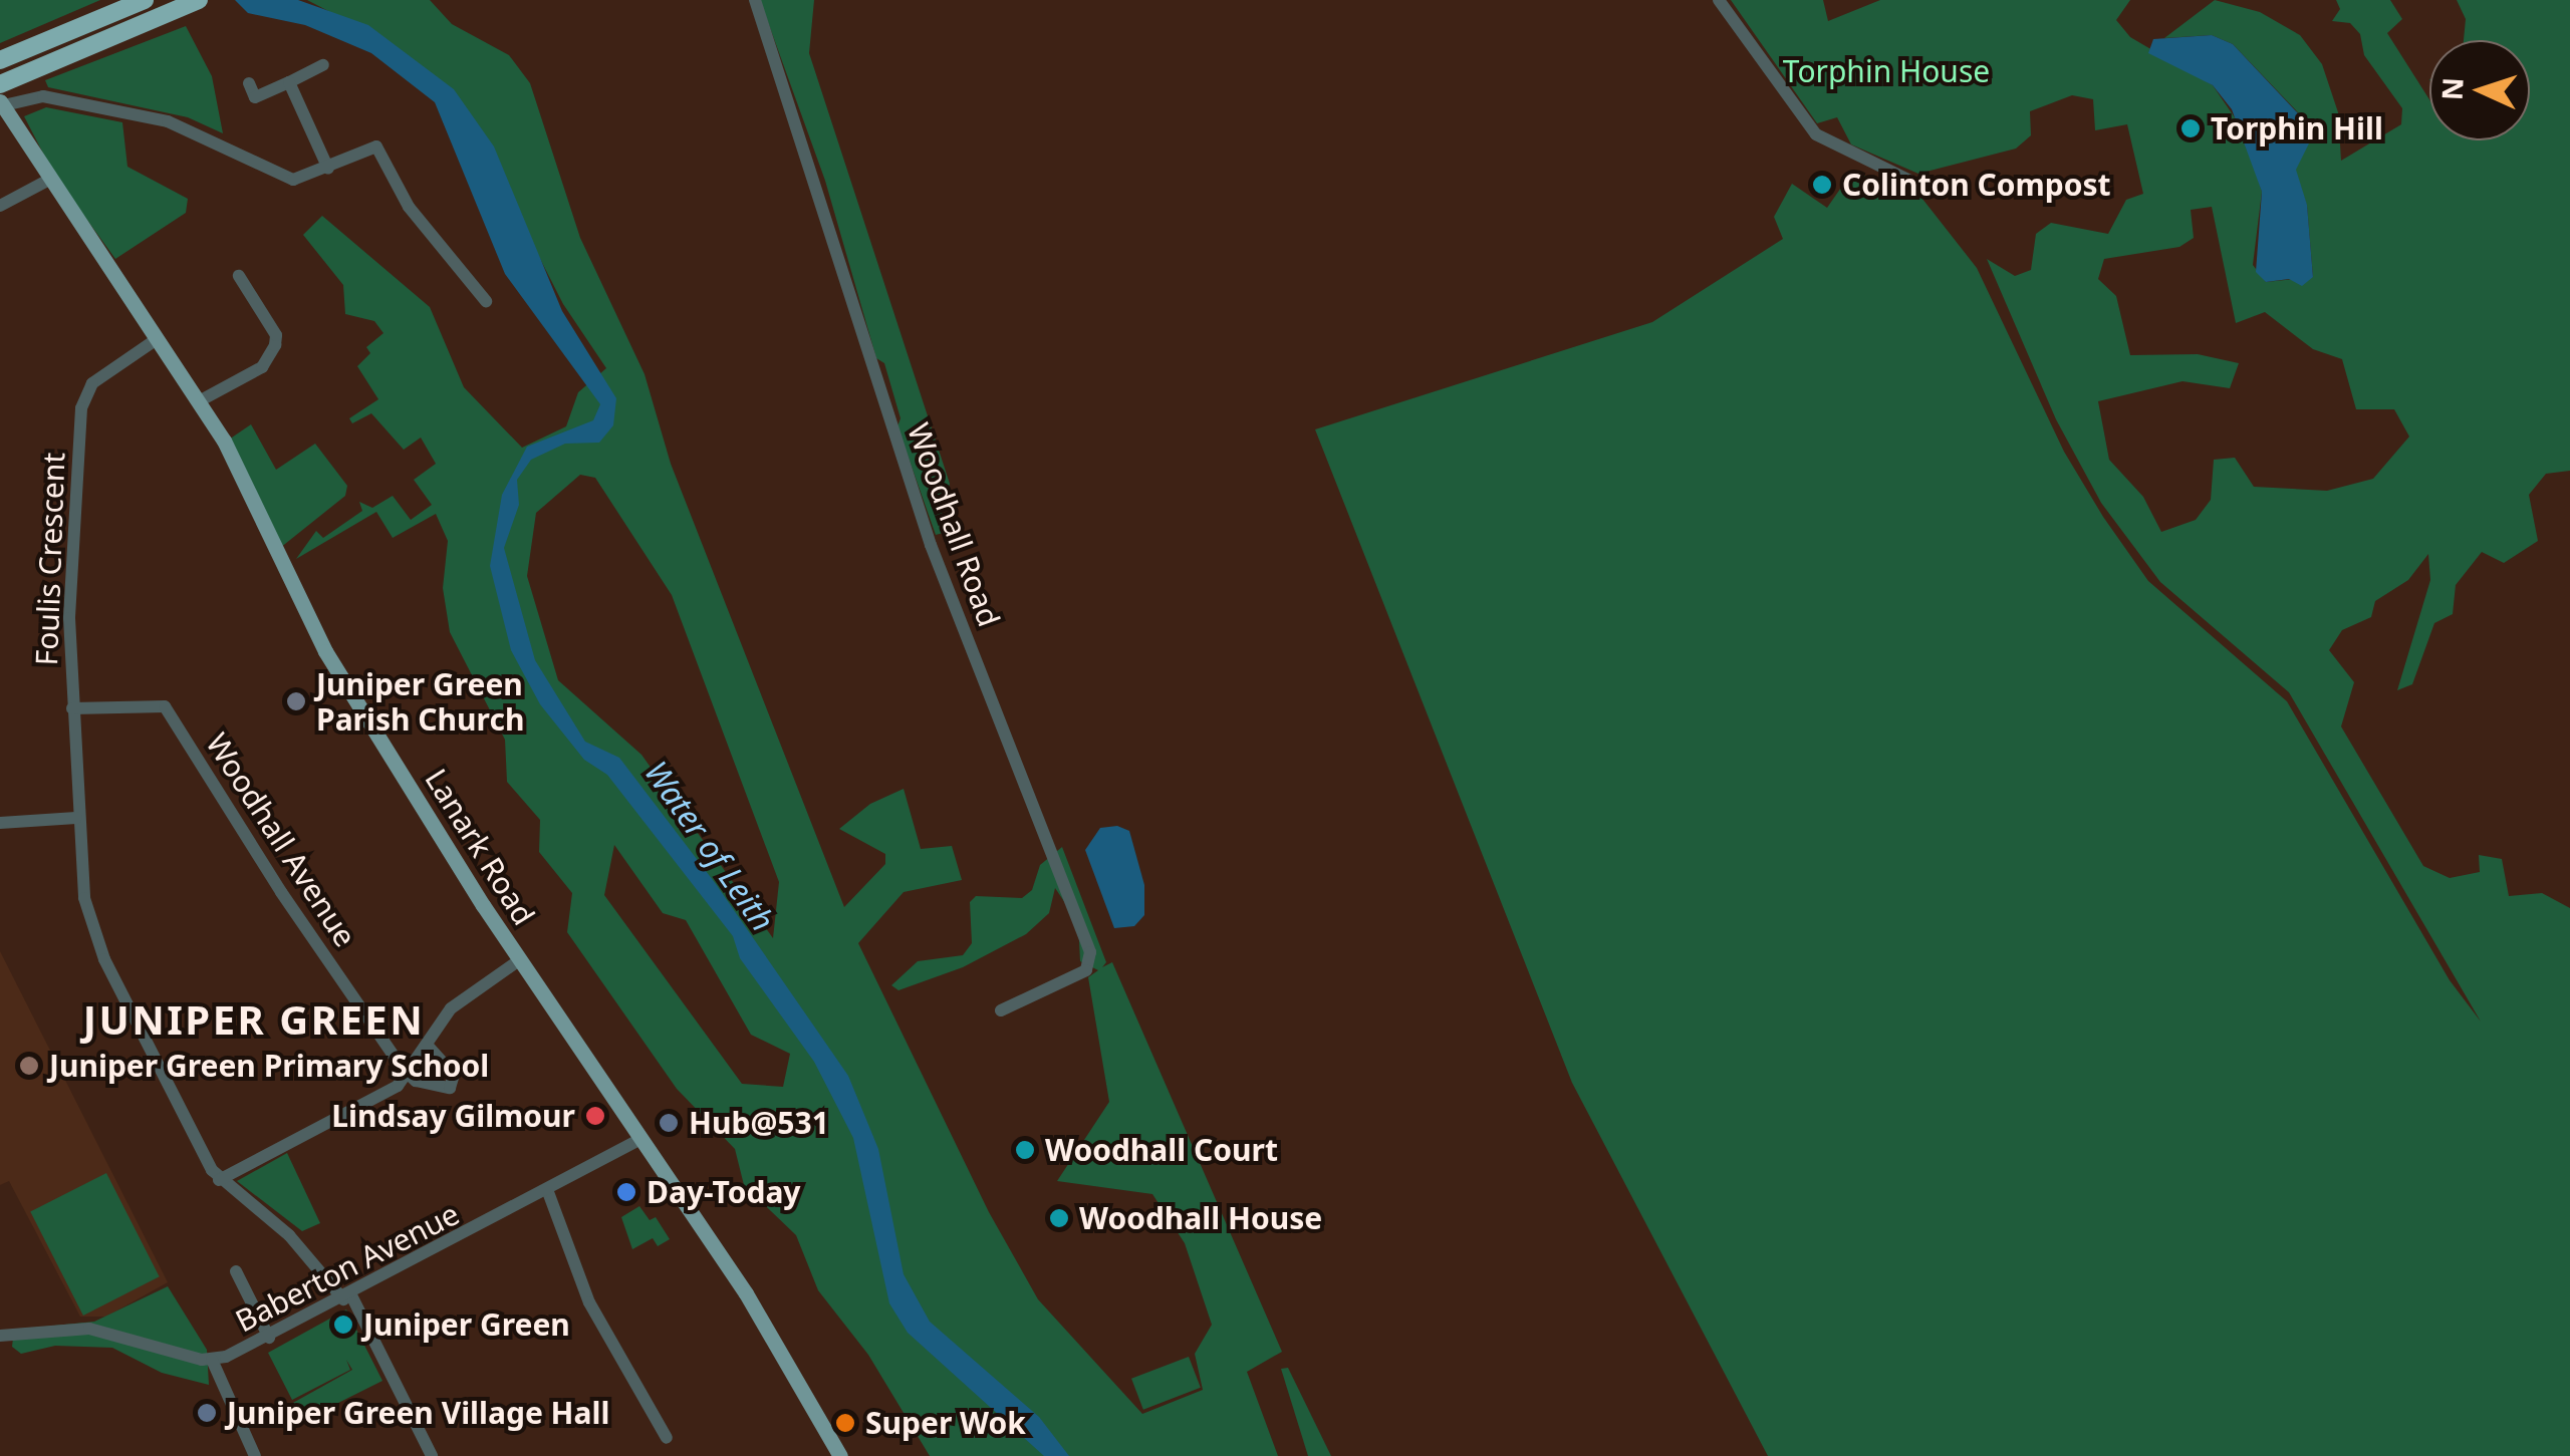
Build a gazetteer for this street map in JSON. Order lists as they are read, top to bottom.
{
  "streets": {
    "main road": ["Lanark Road"],
    "street": [
      "Woodhall Road",
      "Foulis Crescent",
      "Woodhall Avenue",
      "Baberton Avenue"
    ]
  },
  "crossings": [
    ["Foulis Crescent", "Woodhall Avenue"],
    ["Foulis Crescent", "Lanark Road"],
    ["Lanark Road", "Baberton Avenue"]
  ],
  "districts": ["JUNIPER GREEN"],
  "water": ["Water of Leith"],
  "parks": ["Torphin House"],
  "places": [
    "Torphin Hill",
    "Colinton Compost",
    "Juniper Green Parish Church",
    "Juniper Green Primary School",
    "Lindsay Gilmour",
    "Hub@531",
    "Woodhall Court",
    "Day-Today",
    "Woodhall House",
    "Juniper Green",
    "Juniper Green Village Hall",
    "Super Wok"
  ],
  "north": "left"
}
